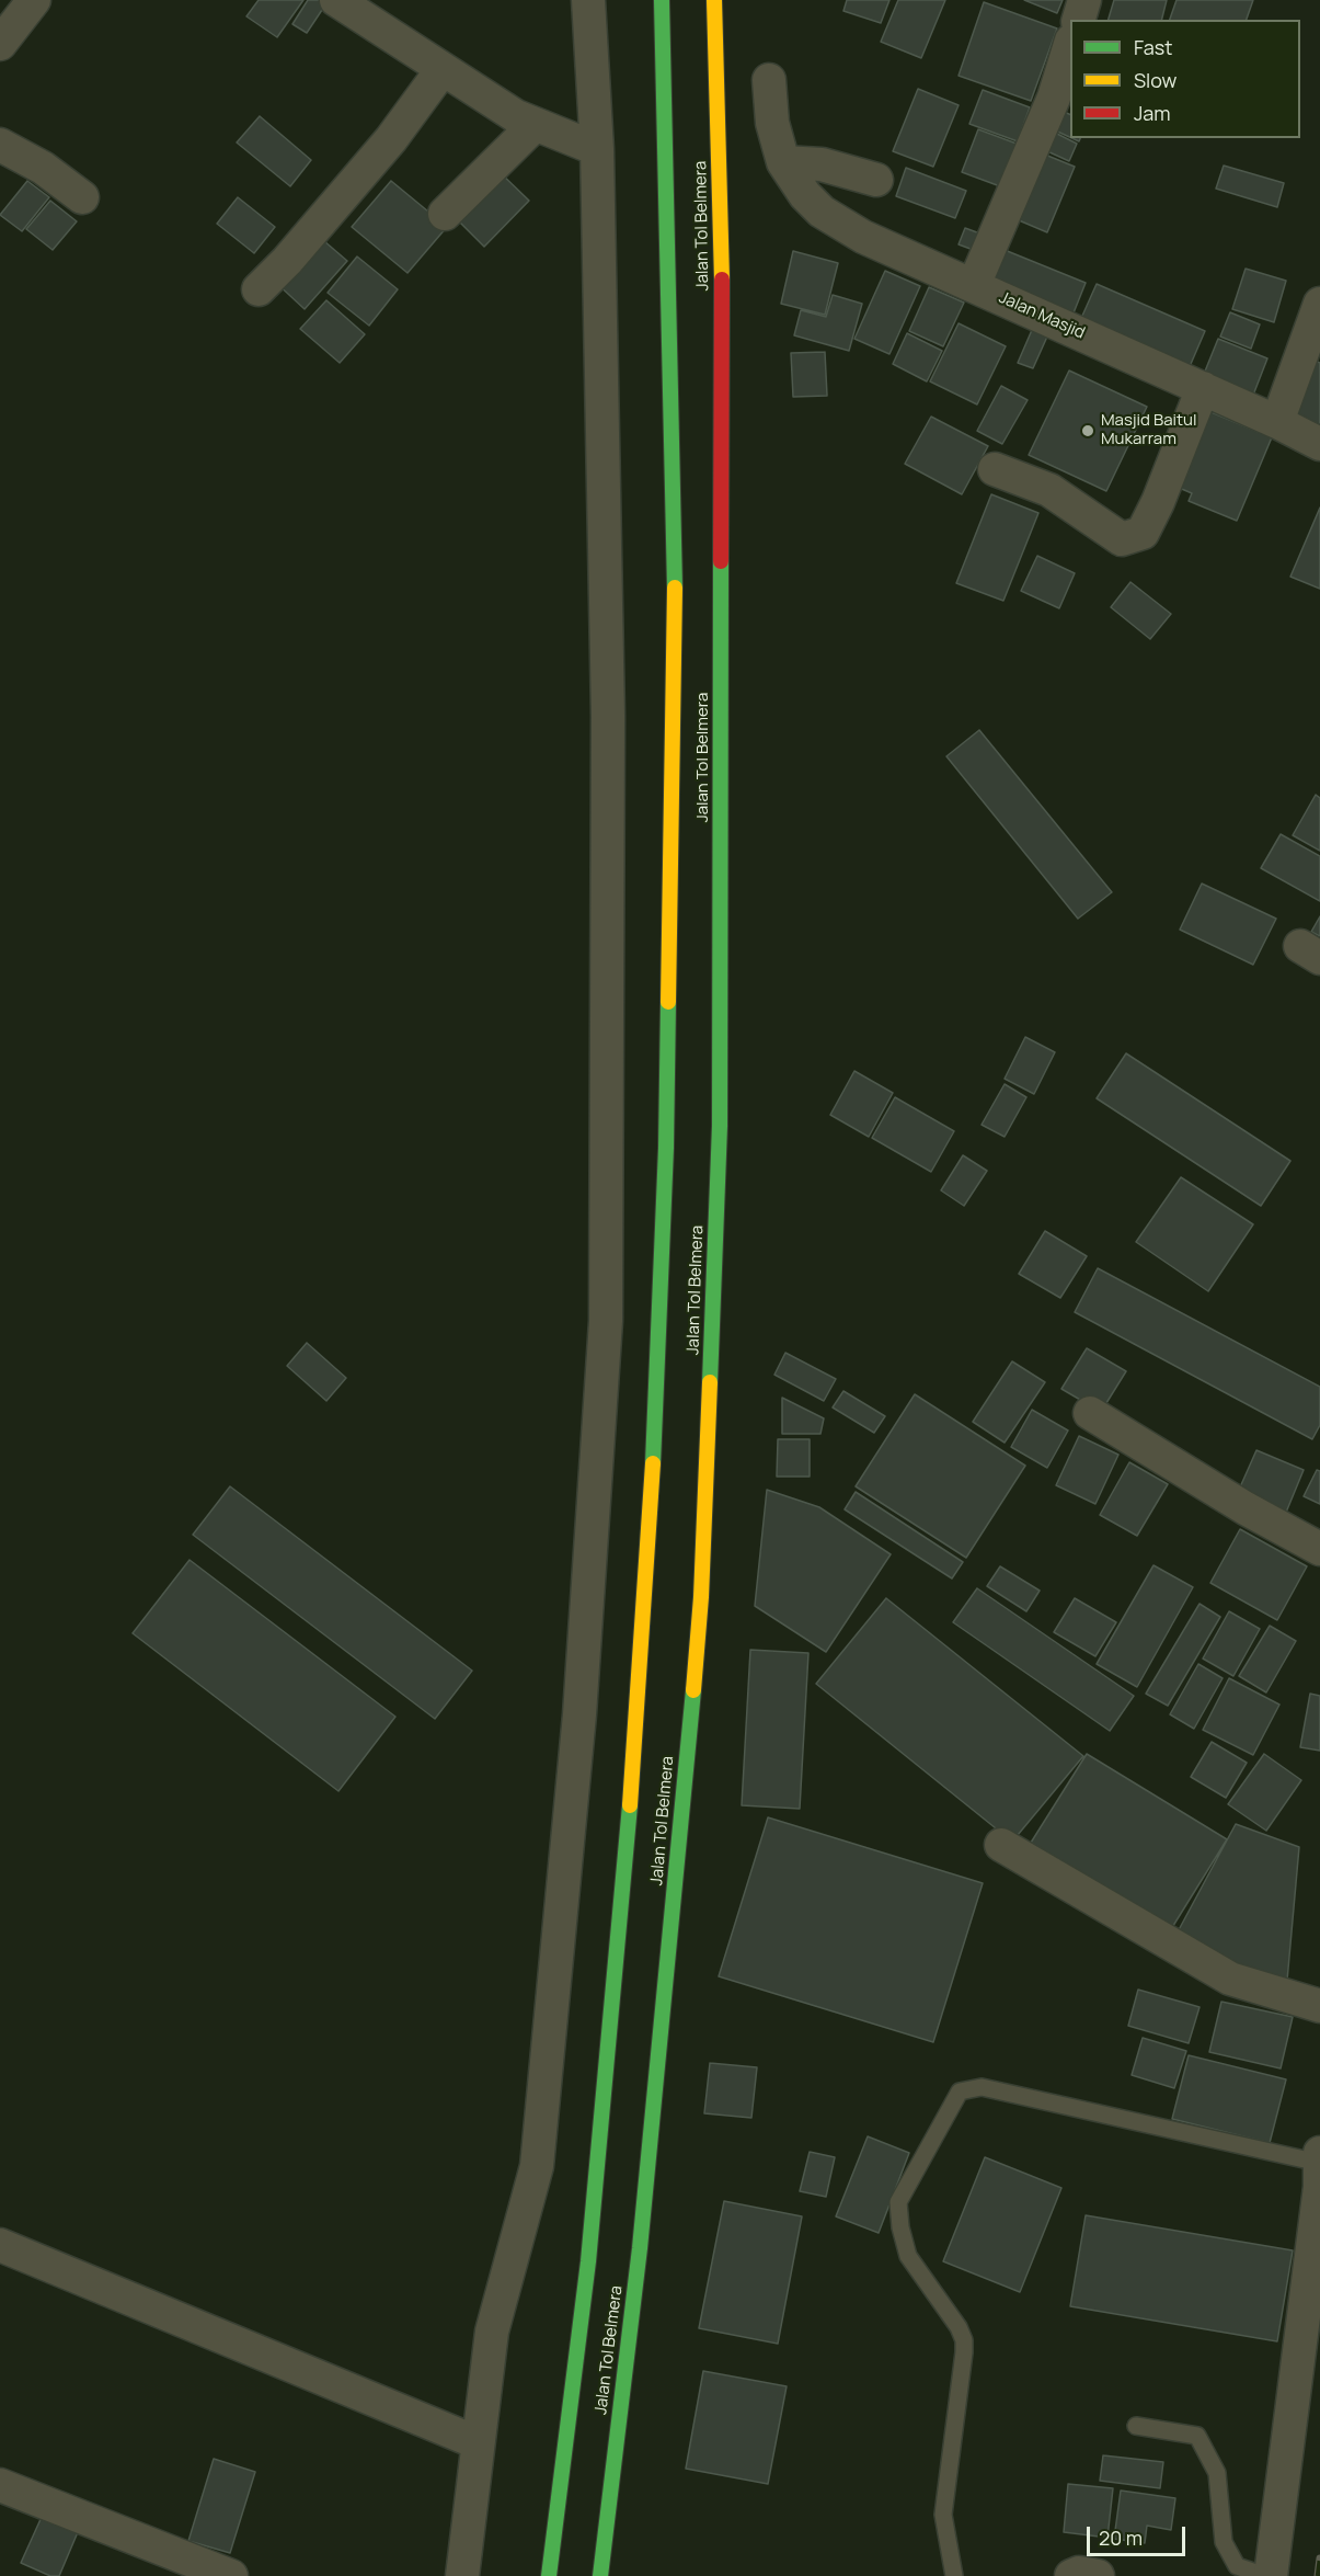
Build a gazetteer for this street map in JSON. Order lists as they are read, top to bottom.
{
  "streets": {
    "highway": ["Jalan Tol Belmera"],
    "street": ["Jalan Masjid"]
  },
  "places": ["Masjid Baitul Mukarram"],
  "legend": ["Fast", "Slow", "Jam"],
  "scale_bar": "20 m"
}
